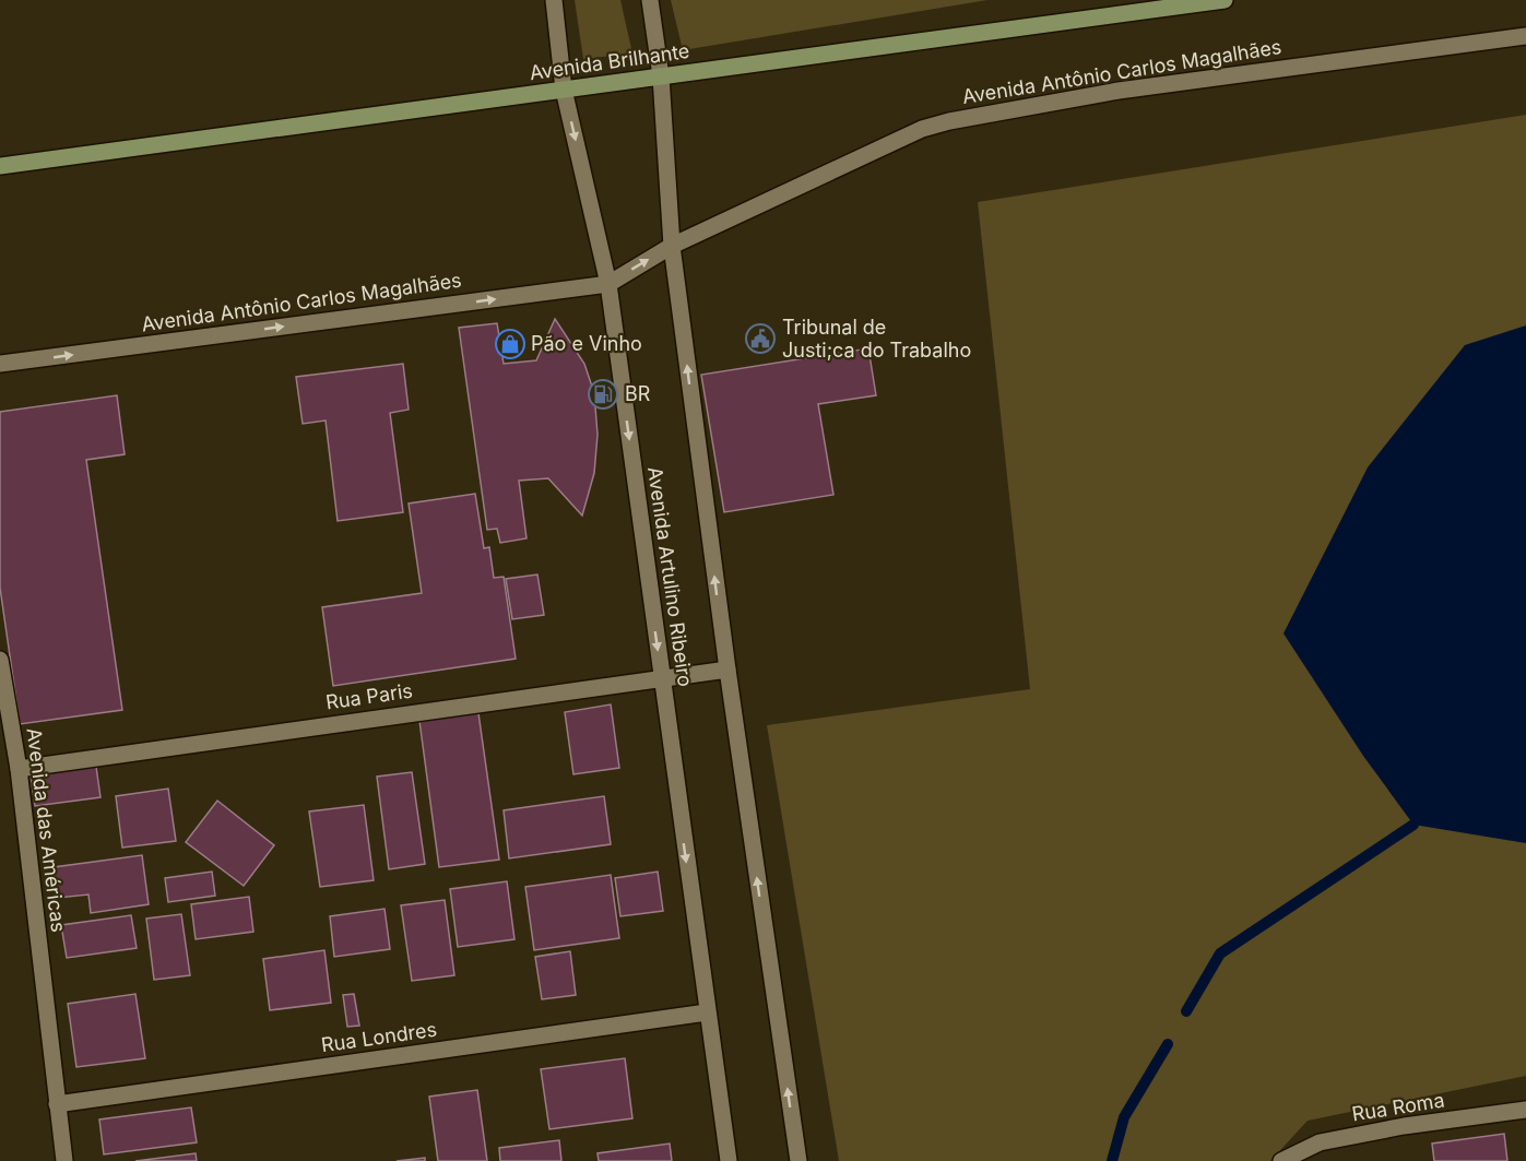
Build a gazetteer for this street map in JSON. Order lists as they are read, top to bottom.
{
  "streets": {
    "main road": ["Avenida Brilhante"],
    "street": [
      "Avenida Antônio Carlos Magalhães",
      "Avenida Artulino Ribeiro",
      "Rua Paris",
      "Avenida das Américas",
      "Rua Londres",
      "Rua Roma"
    ]
  },
  "crossings": [
    ["Avenida Brilhante", "Avenida Artulino Ribeiro"],
    ["Avenida Antônio Carlos Magalhães", "Avenida Artulino Ribeiro"],
    ["Avenida Artulino Ribeiro", "Rua Paris"],
    ["Avenida Artulino Ribeiro", "Rua Londres"],
    ["Rua Paris", "Avenida das Américas"],
    ["Avenida das Américas", "Rua Londres"]
  ],
  "one_way": ["Avenida Antônio Carlos Magalhães"],
  "places": {
    "public building": ["Tribunal de Justi;ca do Trabalho"],
    "shop": ["Pão e Vinho"],
    "fuel station": ["BR"]
  }
}
